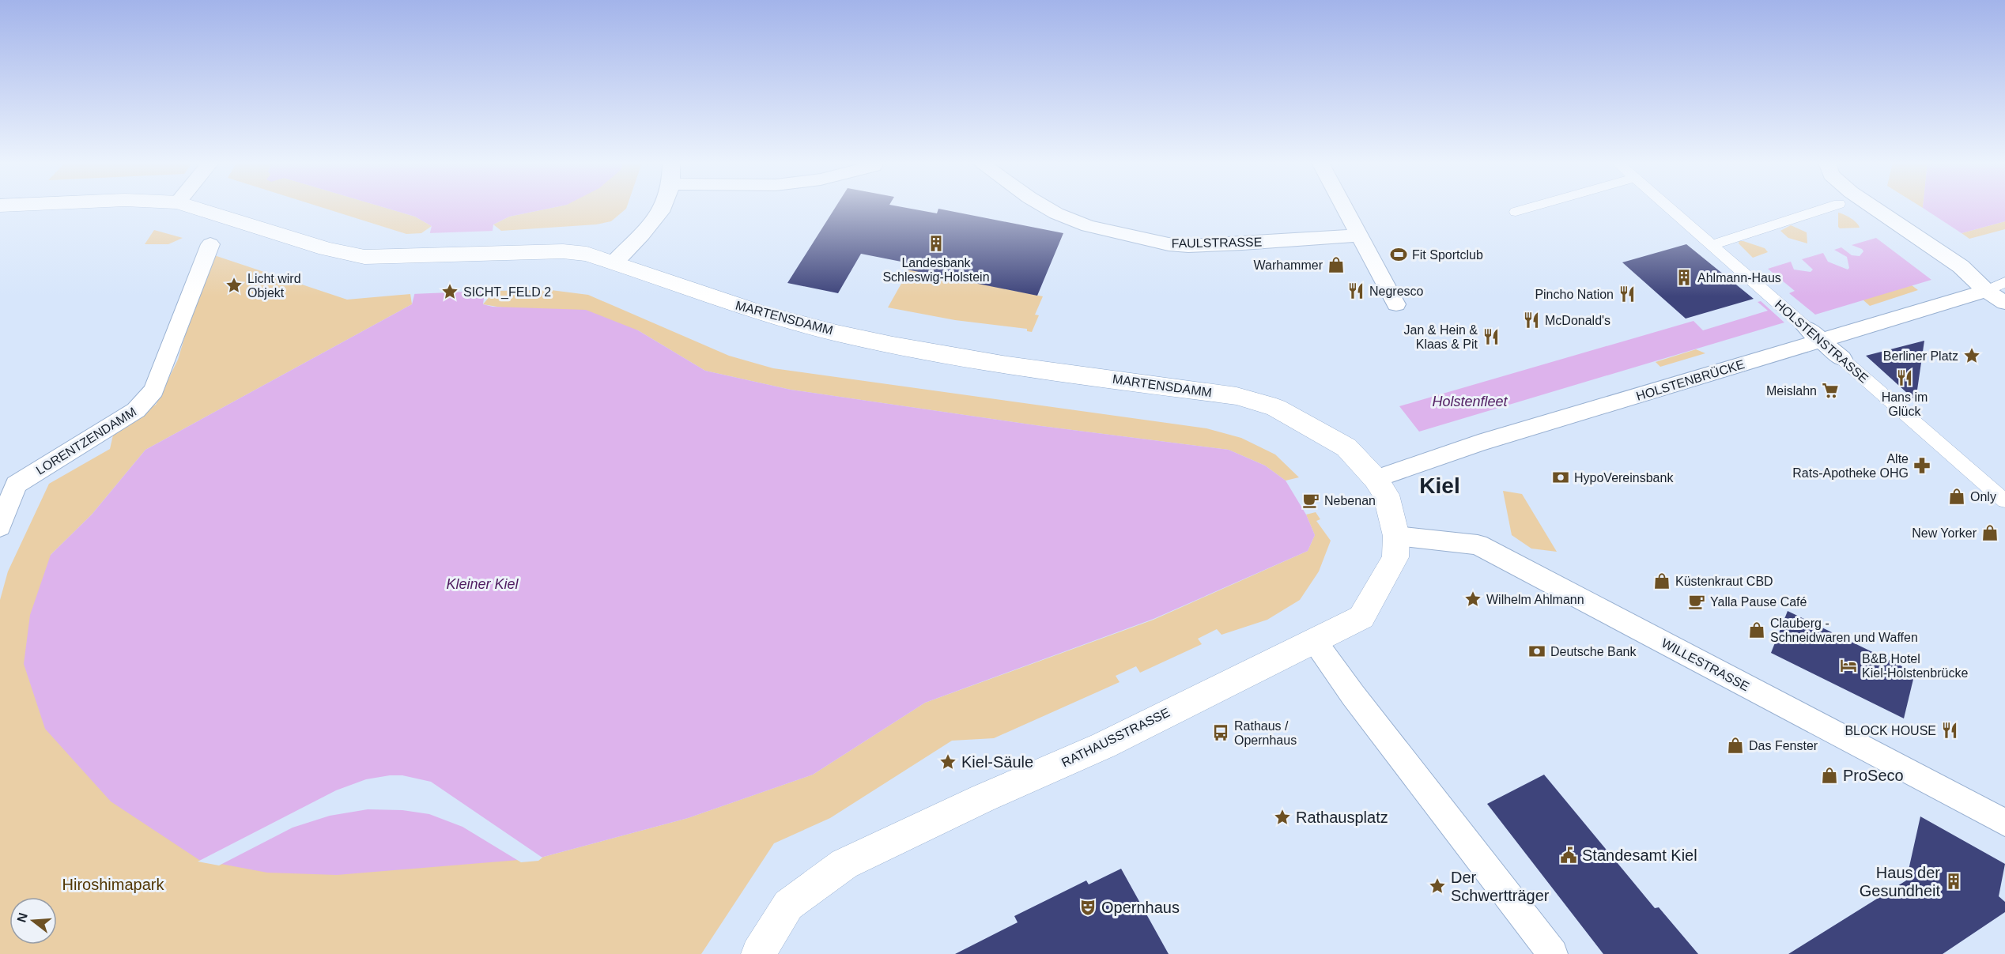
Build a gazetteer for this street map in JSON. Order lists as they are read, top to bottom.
{
  "streets": {
    "street": [
      "FAULSTRASSE",
      "MARTENSDAMM",
      "HOLSTENSTRASSE",
      "HOLSTENBRÜCKE",
      "LORENTZENDAMM",
      "WILLESTRASSE",
      "RATHAUSSTRASSE"
    ]
  },
  "crossings": [
    ["MARTENSDAMM", "HOLSTENBRÜCKE"],
    ["MARTENSDAMM", "RATHAUSSTRASSE"],
    ["HOLSTENSTRASSE", "HOLSTENBRÜCKE"],
    ["HOLSTENBRÜCKE", "RATHAUSSTRASSE"],
    ["WILLESTRASSE", "RATHAUSSTRASSE"]
  ],
  "districts": ["Kiel"],
  "water": ["Holstenfleet", "Kleiner Kiel"],
  "parks": ["Hiroshimapark"],
  "places": {
    "building": ["Landesbank Schleswig-Holstein", "Ahlmann-Haus", "Haus der Gesundheit"],
    "sports": ["Fit Sportclub"],
    "shop": [
      "Warhammer",
      "Only",
      "New Yorker",
      "Küstenkraut CBD",
      "Clauberg - Schneidwaren und Waffen",
      "Das Fenster",
      "ProSeco"
    ],
    "place": [
      "Licht wird Objekt",
      "SICHT_FELD 2",
      "Berliner Platz",
      "Wilhelm Ahlmann",
      "Kiel-Säule",
      "Rathausplatz",
      "Der Schwertträger"
    ],
    "restaurant": [
      "Negresco",
      "Pincho Nation",
      "McDonald's",
      "Jan & Hein & Klaas & Pit",
      "Hans im Glück",
      "BLOCK HOUSE"
    ],
    "supermarket": ["Meislahn"],
    "pharmacy": ["Alte Rats-Apotheke OHG"],
    "bank": ["HypoVereinsbank", "Deutsche Bank"],
    "cafe": ["Nebenan", "Yalla Pause Café"],
    "hotel": ["B&B Hotel Kiel-Holstenbrücke"],
    "bus stop": ["Rathaus / Opernhaus"],
    "public building": ["Standesamt Kiel"],
    "theatre": ["Opernhaus"]
  },
  "north": "left"
}
